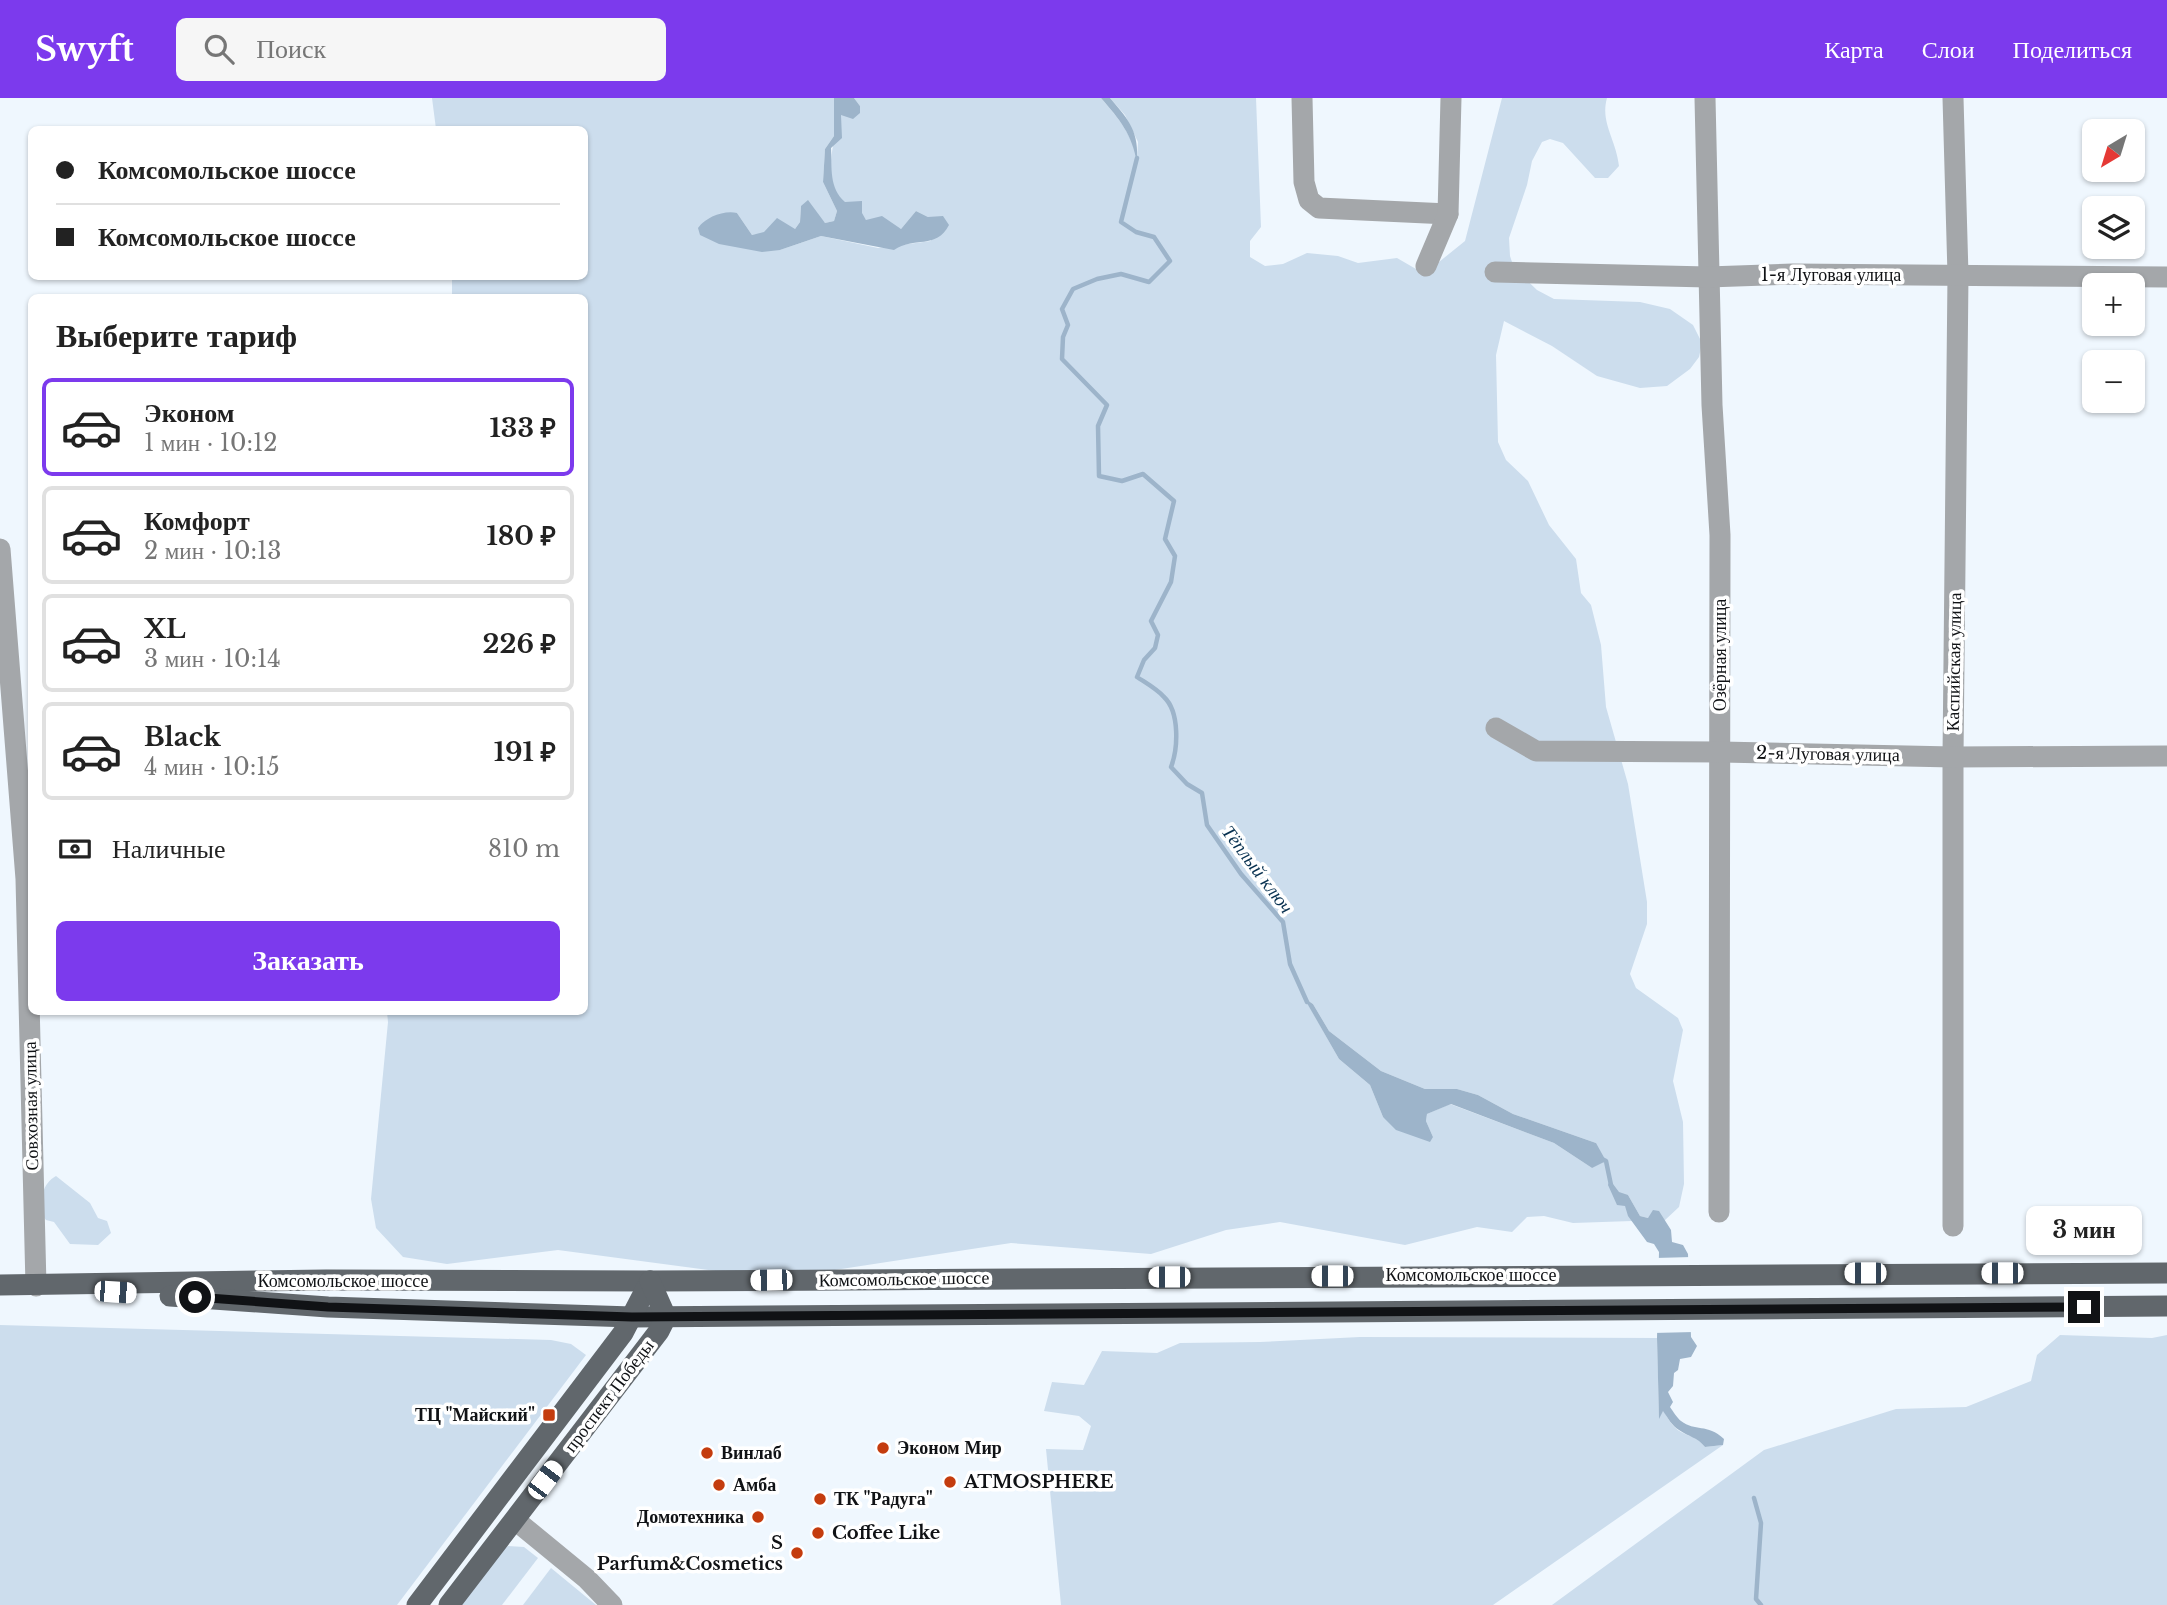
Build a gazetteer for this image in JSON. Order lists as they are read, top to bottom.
{
  "streets": {
    "main road": ["Комсомольское шоссе", "проспект Победы"],
    "street": [
      "1-я Луговая улица",
      "Озёрная улица",
      "Каспийская улица",
      "2-я Луговая улица",
      "Совхозная улица"
    ]
  },
  "crossings": [
    ["1-я Луговая улица", "Озёрная улица"],
    ["1-я Луговая улица", "Каспийская улица"],
    ["Озёрная улица", "2-я Луговая улица"],
    ["Каспийская улица", "2-я Луговая улица"],
    ["Совхозная улица", "Комсомольское шоссе"],
    ["Комсомольское шоссе", "проспект Победы"]
  ],
  "water": ["Тёплый ключ"],
  "places": {
    "transit": ["ТЦ \"Майский\""],
    "other": [
      "Эконом Мир",
      "Винлаб",
      "ATMOSPHERE",
      "Амба",
      "ТК \"Радуга\"",
      "Домотехника",
      "Coffee Like",
      "S Parfum&Cosmetics"
    ]
  },
  "north": "bottom left",
  "page": {
    "header": "Swyft",
    "search": "Поиск",
    "nav": ["Карта", "Слои", "Поделиться"],
    "map_buttons": ["+", "−"],
    "banner": ["Комсомольское шоссе", "Комсомольское шоссе"],
    "heading": "Выберите тариф",
    "list": [
      {
        "name": "Эконом",
        "note": "1 мин · 10:12",
        "value": "133 ₽"
      },
      {
        "name": "Комфорт",
        "note": "2 мин · 10:13",
        "value": "180 ₽"
      },
      {
        "name": "XL",
        "note": "3 мин · 10:14",
        "value": "226 ₽"
      },
      {
        "name": "Black",
        "note": "4 мин · 10:15",
        "value": "191 ₽"
      }
    ],
    "pay": ["Наличные", "810 m"],
    "buttons": "Заказать",
    "bubble": "3 мин"
  }
}
